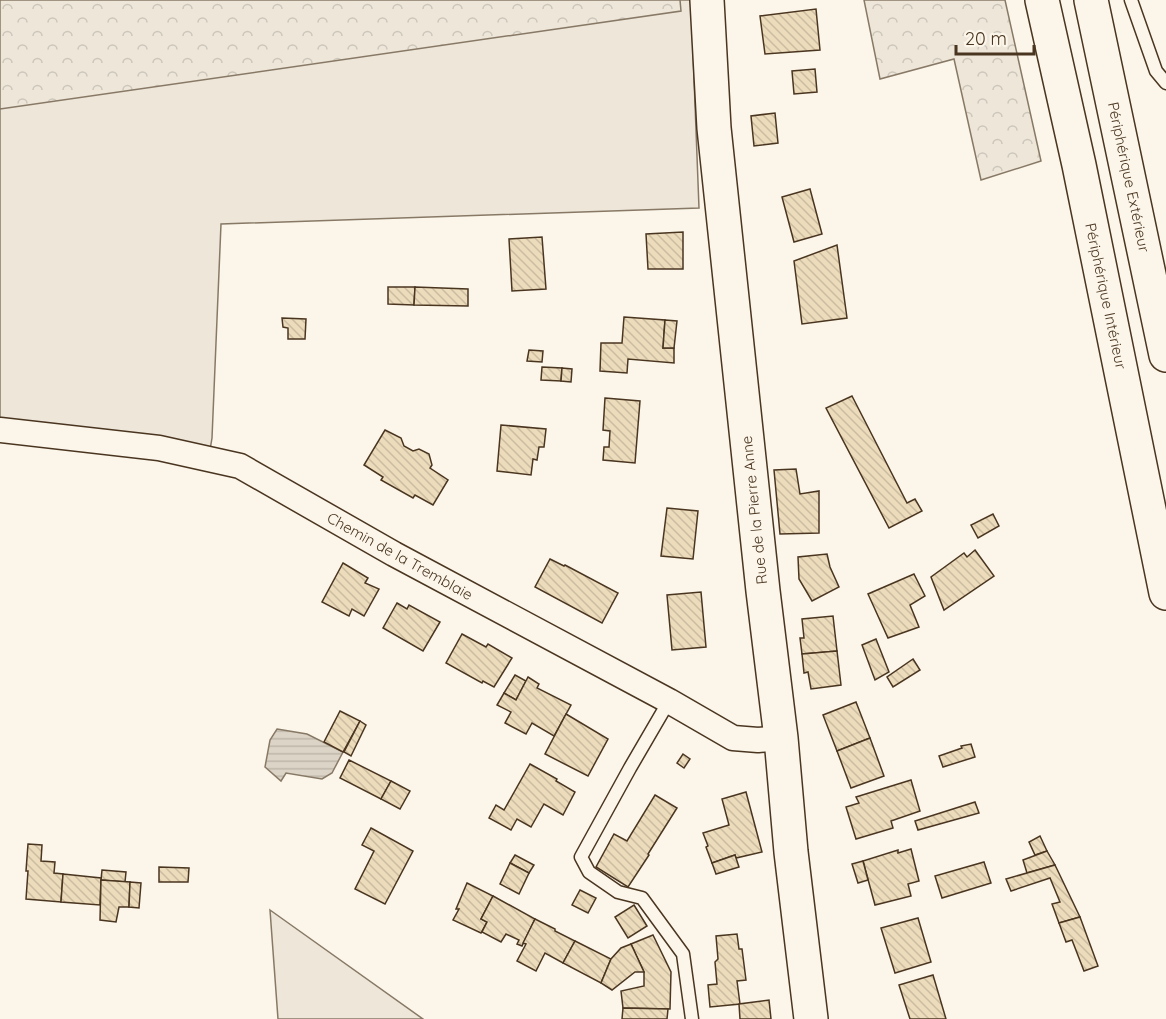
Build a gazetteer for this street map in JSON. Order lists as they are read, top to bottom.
{
  "streets": {
    "main road": ["Périphérique Extérieur", "Périphérique Intérieur", "Rue de la Pierre Anne"],
    "street": ["Chemin de la Tremblaie"]
  },
  "crossings": [
    ["Rue de la Pierre Anne", "Chemin de la Tremblaie"]
  ],
  "scale_bar": "20 m"
}
